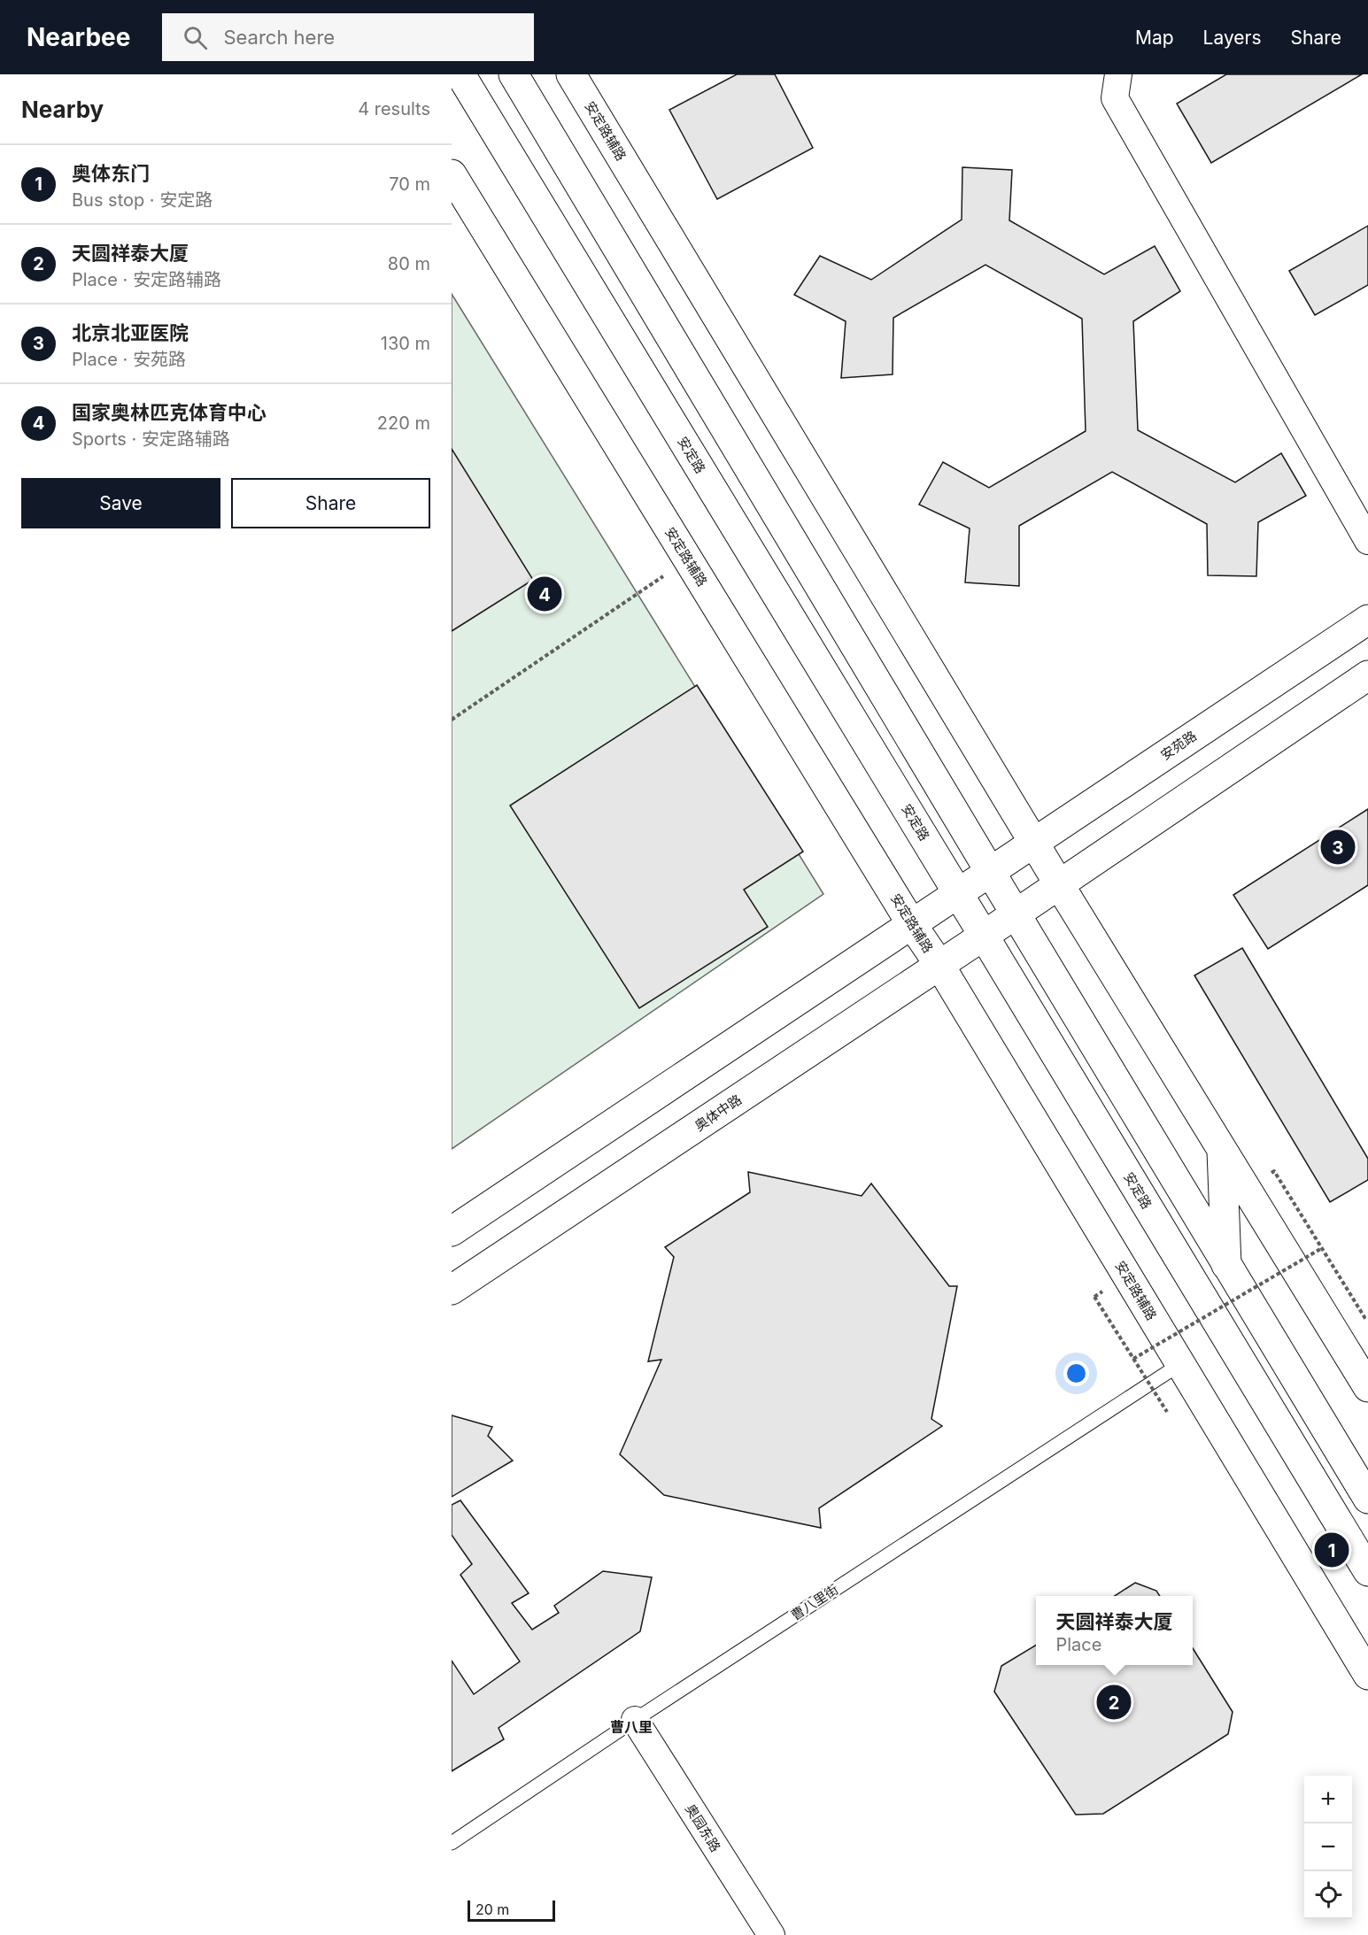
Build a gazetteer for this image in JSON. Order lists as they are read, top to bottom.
{
  "streets": {
    "main road": [
      "安定路辅路",
      "安定路",
      "安苑路",
      "奥体中路"
    ],
    "street": ["奥园东路"],
    "lane": ["曹八里街"]
  },
  "crossings": [
    ["安定路辅路", "安苑路"],
    ["安定路辅路", "奥体中路"],
    ["安定路辅路", "曹八里街"],
    ["安定路", "安苑路"],
    ["安定路", "奥体中路"],
    ["曹八里街", "奥园东路"]
  ],
  "districts": ["曹八里"],
  "scale_bar": "20 m",
  "page": {
    "header": "Nearbee",
    "search": "Search here",
    "nav": ["Map", "Layers", "Share"],
    "heading": ["Nearby", "4 results"],
    "list": [
      {
        "mark": "1",
        "name": "奥体东门",
        "note": "Bus stop · 安定路",
        "value": "70 m"
      },
      {
        "mark": "2",
        "name": "天圆祥泰大厦",
        "note": "Place · 安定路辅路",
        "value": "80 m"
      },
      {
        "mark": "3",
        "name": "北京北亚医院",
        "note": "Place · 安苑路",
        "value": "130 m"
      },
      {
        "mark": "4",
        "name": "国家奥林匹克体育中心",
        "note": "Sports · 安定路辅路",
        "value": "220 m"
      }
    ],
    "buttons": ["Save", "Share"],
    "pins": [
      "4",
      "3",
      "1",
      "2"
    ],
    "popup": ["天圆祥泰大厦", "Place"],
    "map_buttons": ["+", "−"],
    "scale": "20 m"
  }
}
